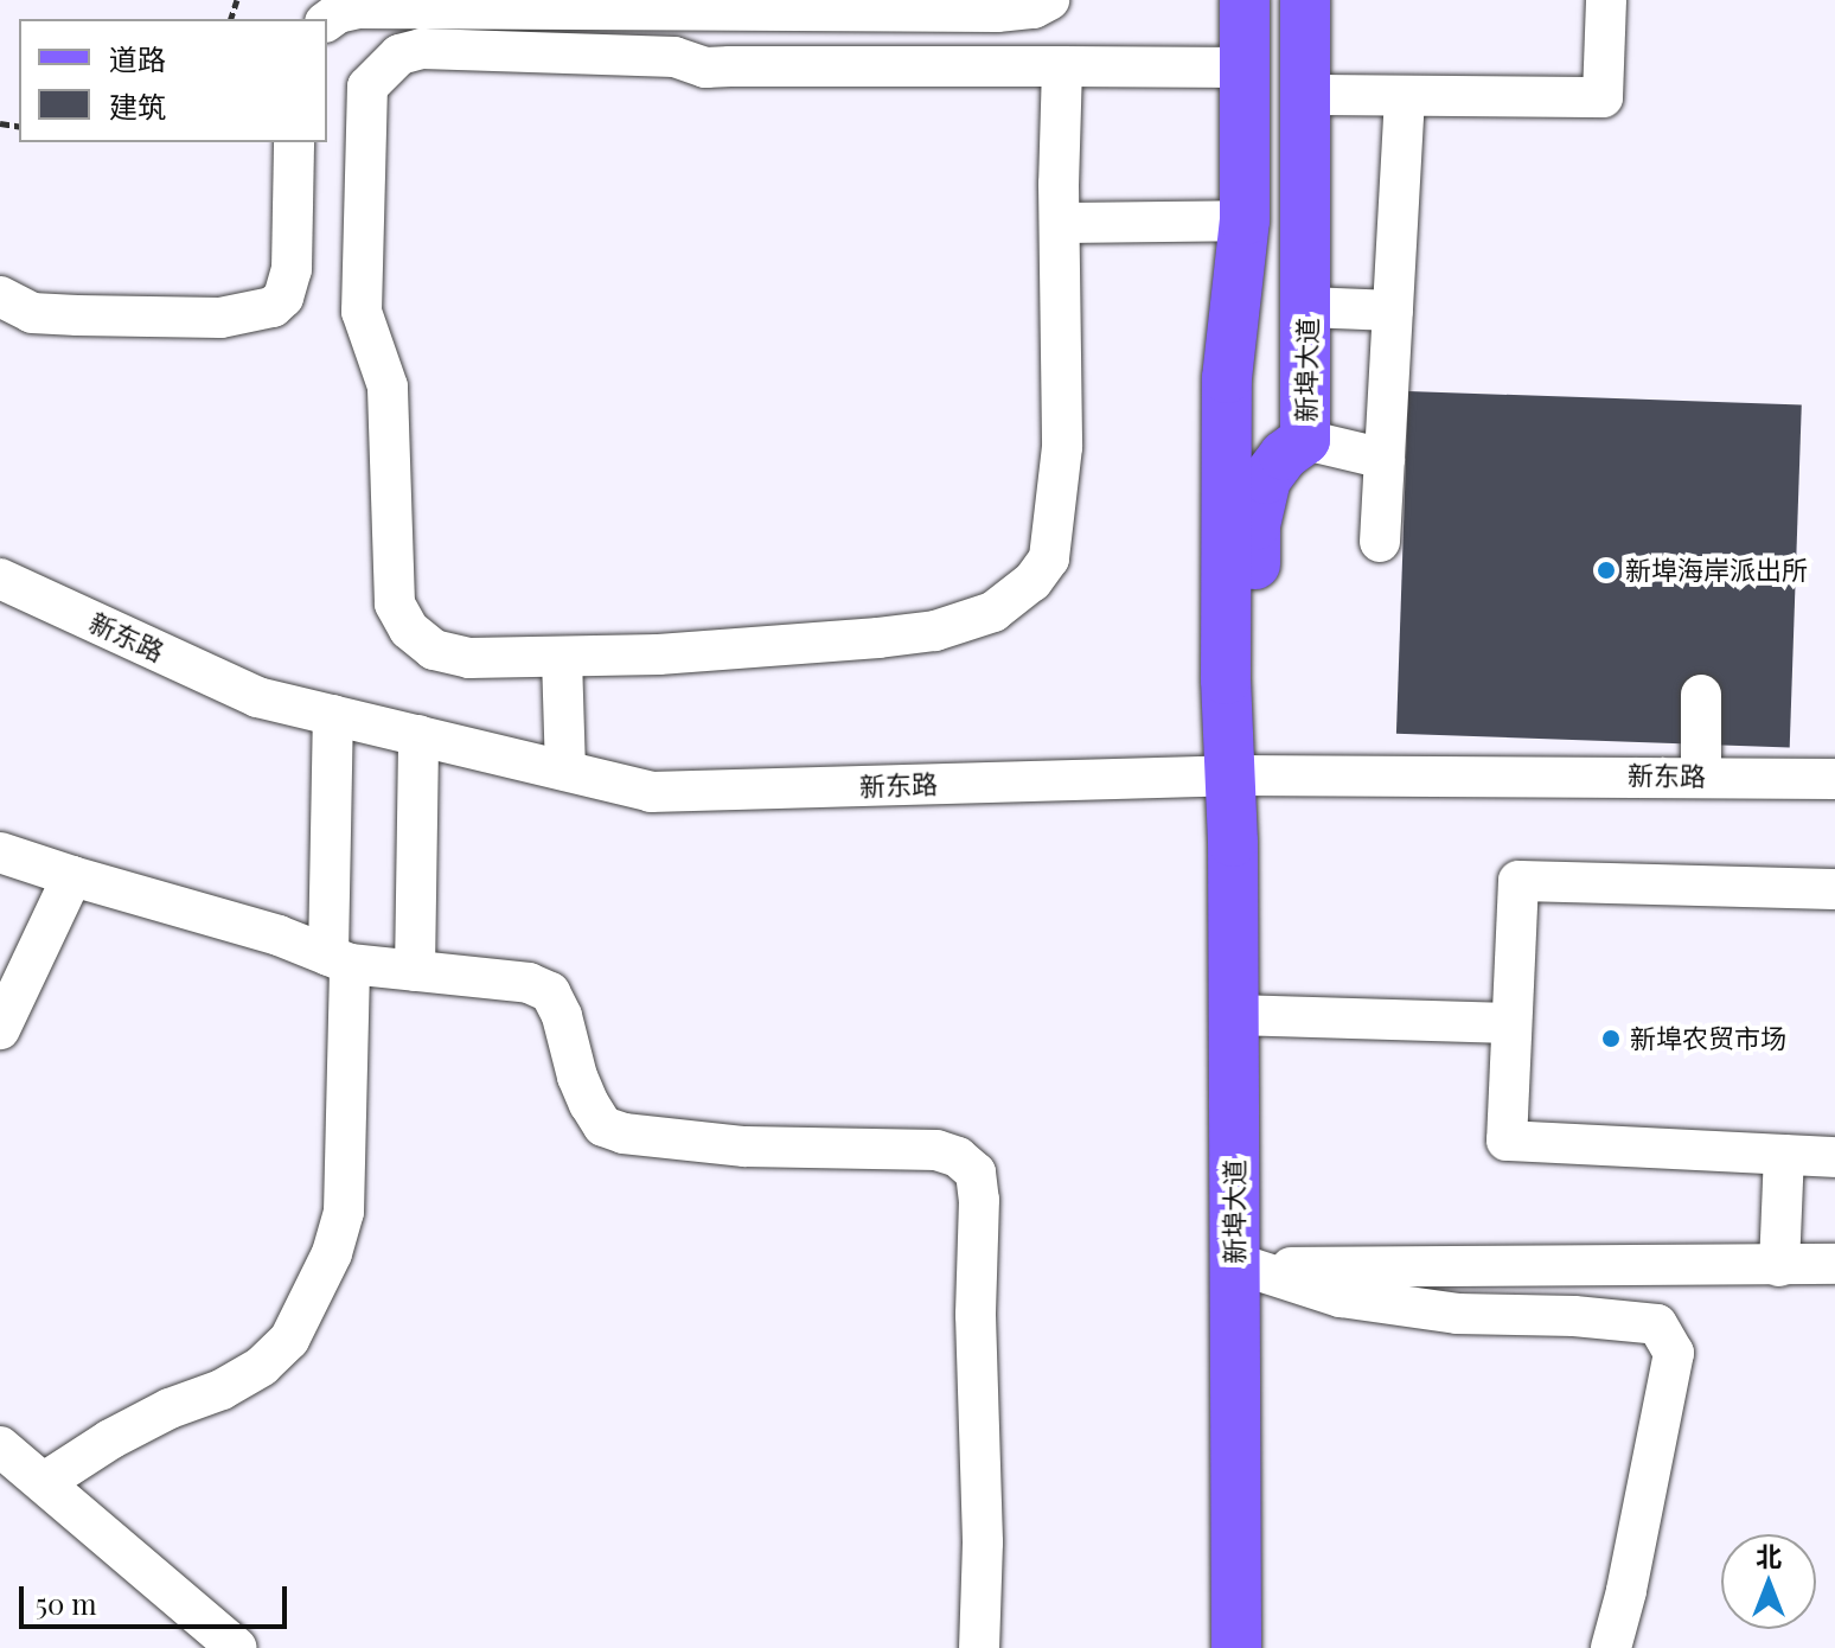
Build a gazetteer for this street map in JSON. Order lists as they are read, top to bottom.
{
  "streets": {
    "main road": ["新埠大道"],
    "street": ["新东路"]
  },
  "crossings": [
    ["新埠大道", "新东路"]
  ],
  "places": ["新埠海岸派出所", "新埠农贸市场"],
  "legend": ["道路", "建筑"],
  "scale_bar": "50 m",
  "north": "top"
}
